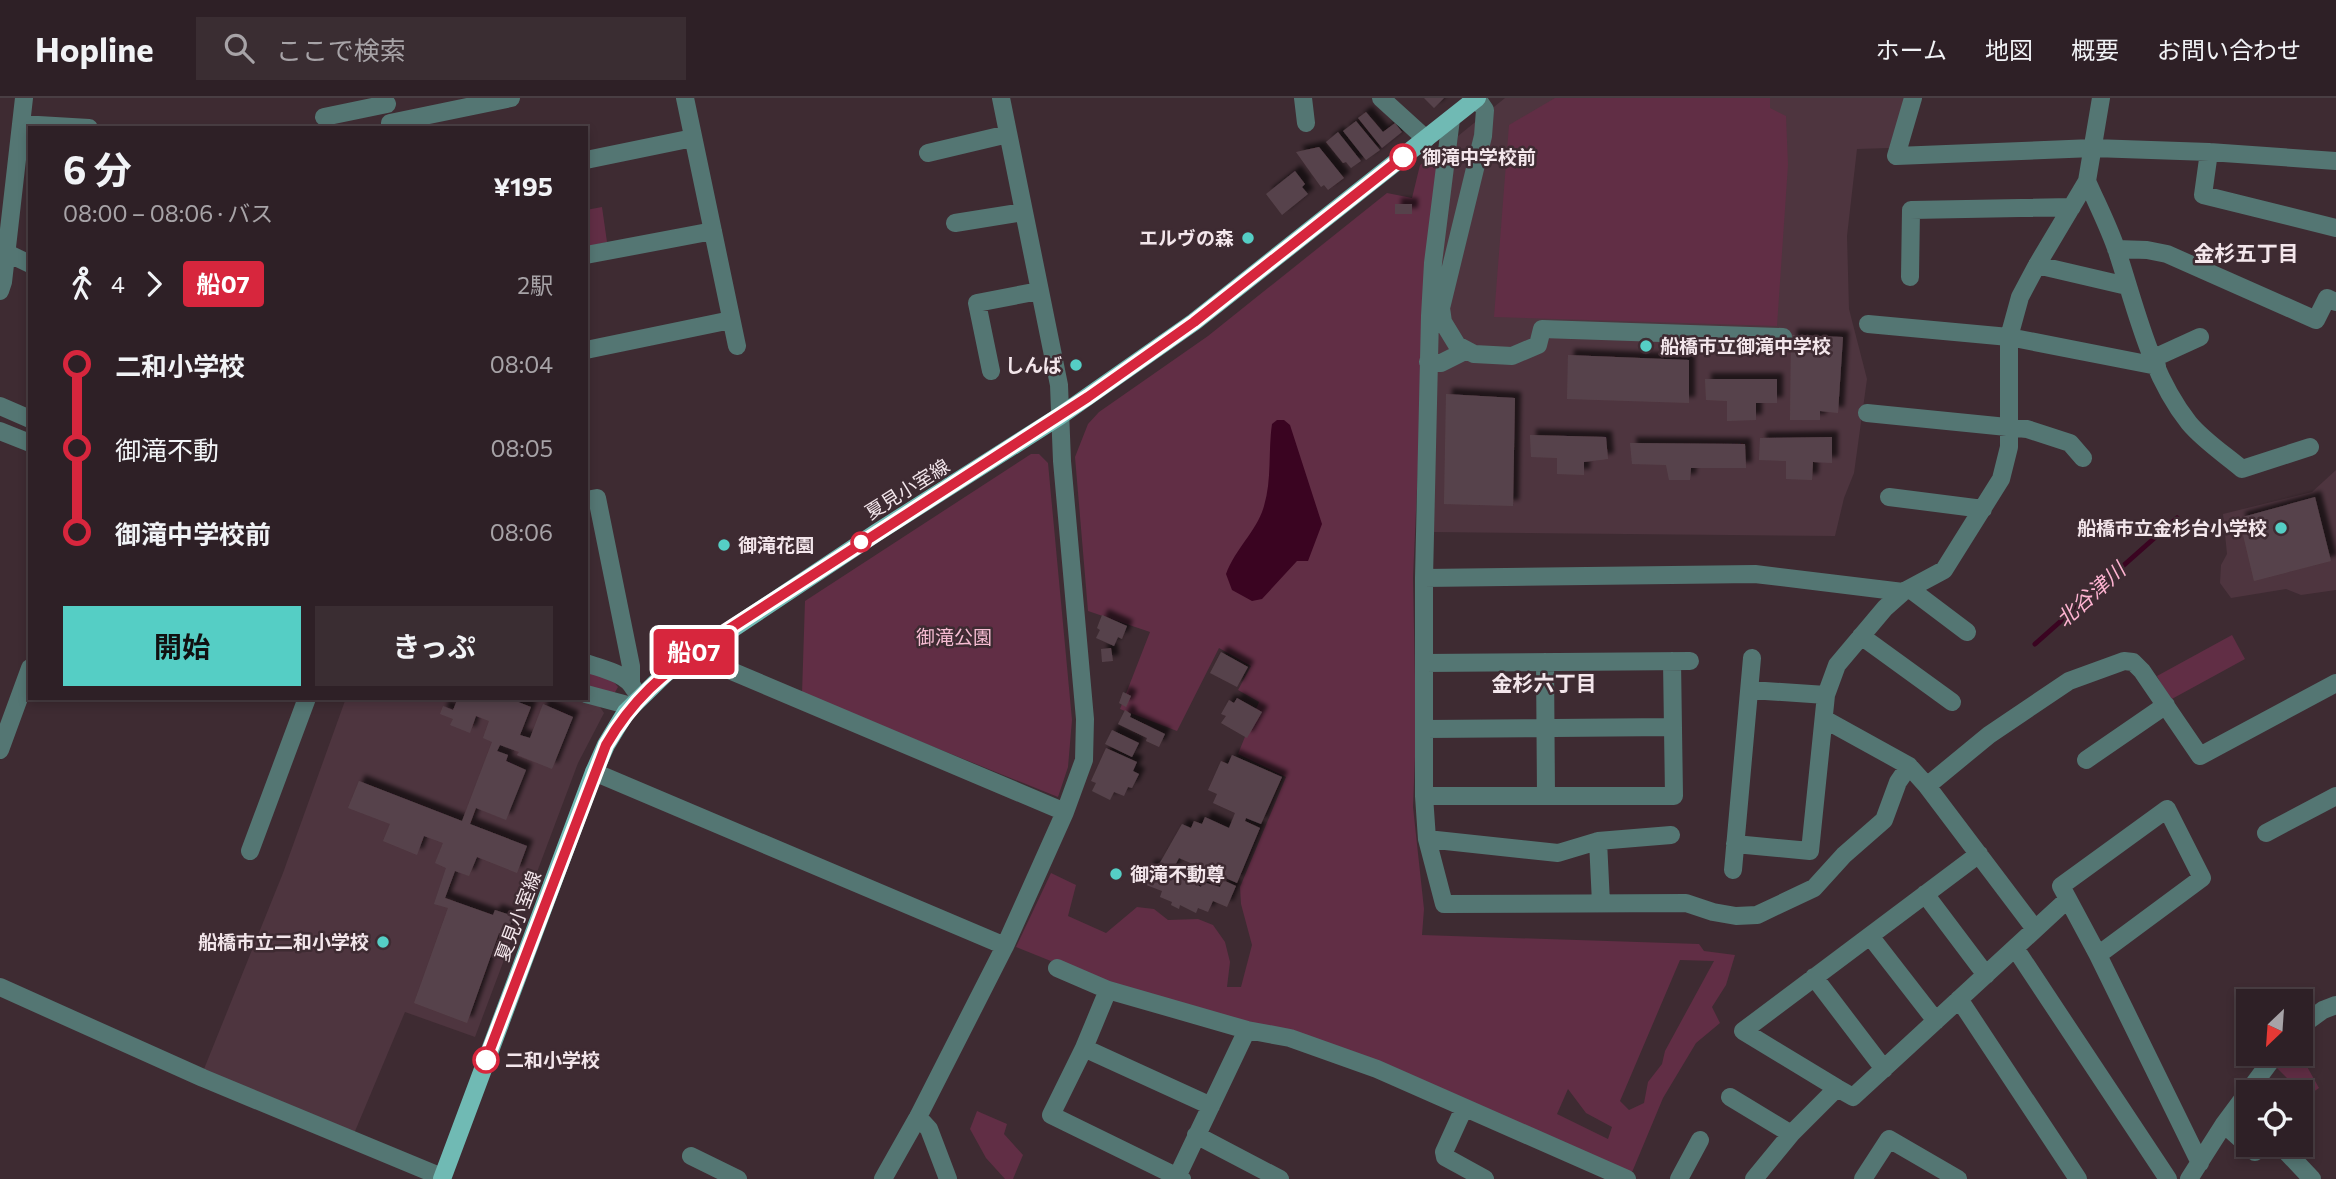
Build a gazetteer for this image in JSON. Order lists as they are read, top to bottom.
{
  "streets": {
    "main road": ["夏見小室線"]
  },
  "districts": ["金杉五丁目", "金杉六丁目"],
  "water": ["北谷津川"],
  "parks": ["御滝公園"],
  "places": [
    "御滝中学校前",
    "エルヴの森",
    "船橋市立御滝中学校",
    "しんば",
    "船橋市立金杉台小学校",
    "御滝花園",
    "御滝不動尊",
    "船橋市立二和小学校",
    "二和小学校"
  ],
  "lines": ["bus line 船07"],
  "north": "bottom left",
  "page": {
    "header": "Hopline",
    "search": "ここで検索",
    "nav": [
      "ホーム",
      "地図",
      "概要",
      "お問い合わせ"
    ],
    "on_map": "船07",
    "heading": ["6 分", "08:00 – 08:06 · バス", "¥195"],
    "legs": ["4", "船07", "2駅"],
    "list": [
      {
        "name": "二和小学校",
        "value": "08:04"
      },
      {
        "name": "御滝不動",
        "value": "08:05"
      },
      {
        "name": "御滝中学校前",
        "value": "08:06"
      }
    ],
    "buttons": ["開始", "きっぷ"]
  }
}
